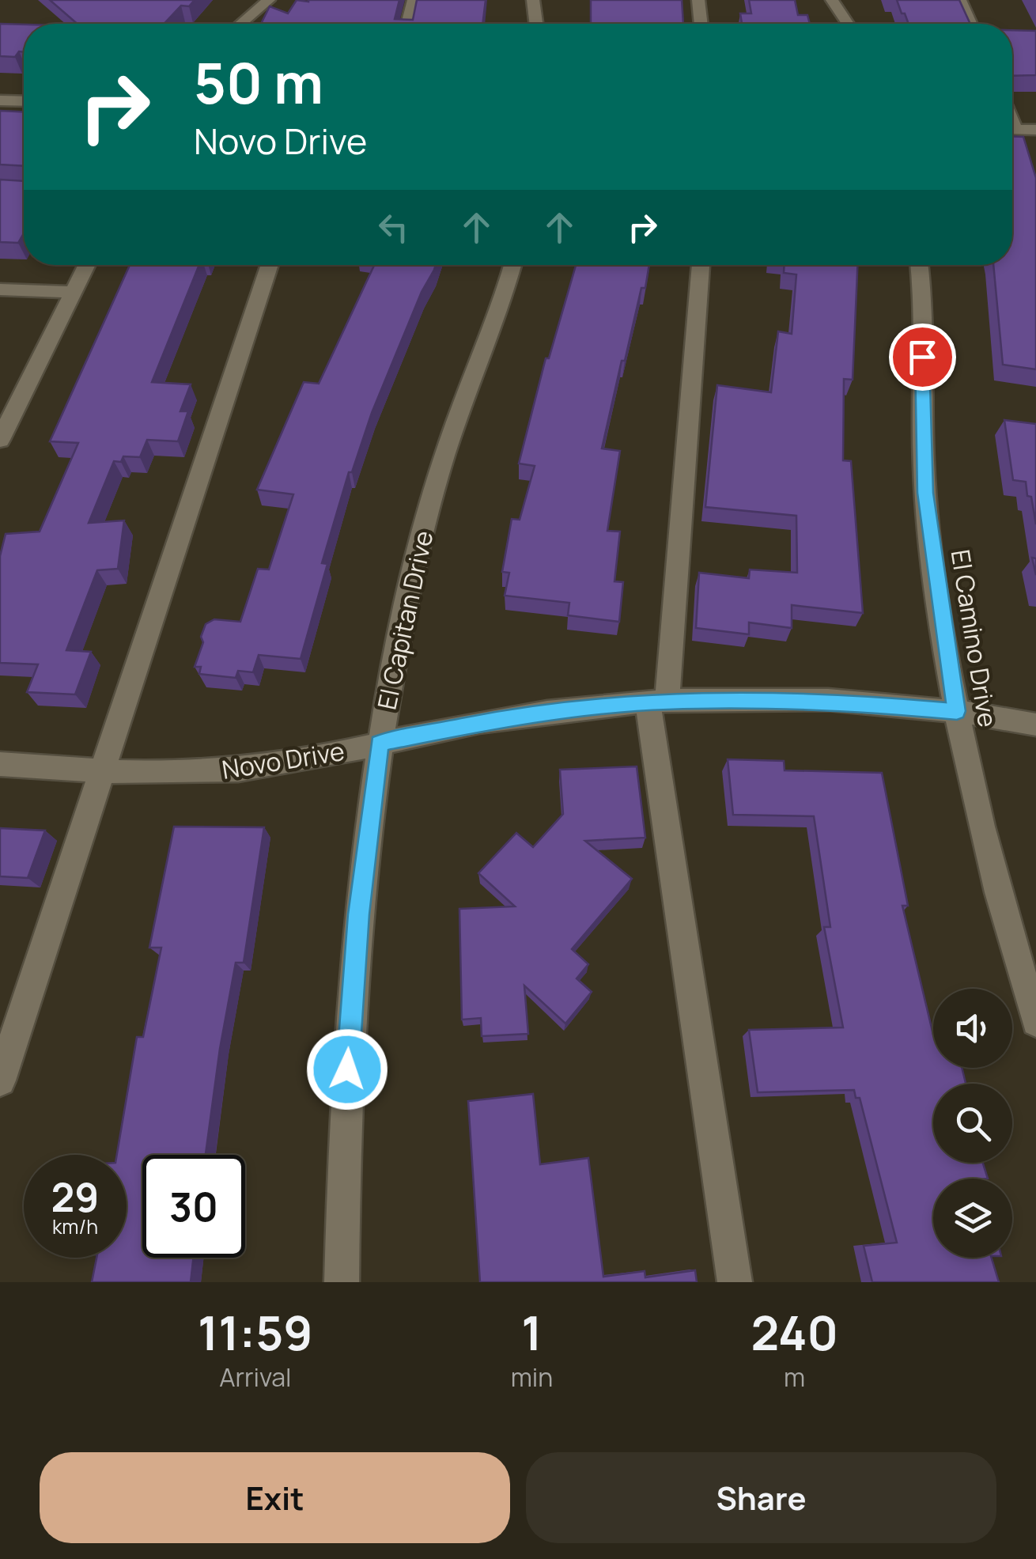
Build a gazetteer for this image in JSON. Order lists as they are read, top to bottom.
{
  "streets": {
    "street": ["El Capitan Drive", "El Camino Drive", "Novo Drive"]
  },
  "crossings": [
    ["El Capitan Drive", "Novo Drive"],
    ["El Camino Drive", "Novo Drive"]
  ],
  "page": {
    "turn": ["50 m", "Novo Drive"],
    "speed": "29 km/h",
    "limit": "30",
    "eta": [
      "11:59",
      "Arrival",
      "1",
      "min",
      "240",
      "m"
    ],
    "buttons": ["Exit", "Share"]
  }
}
